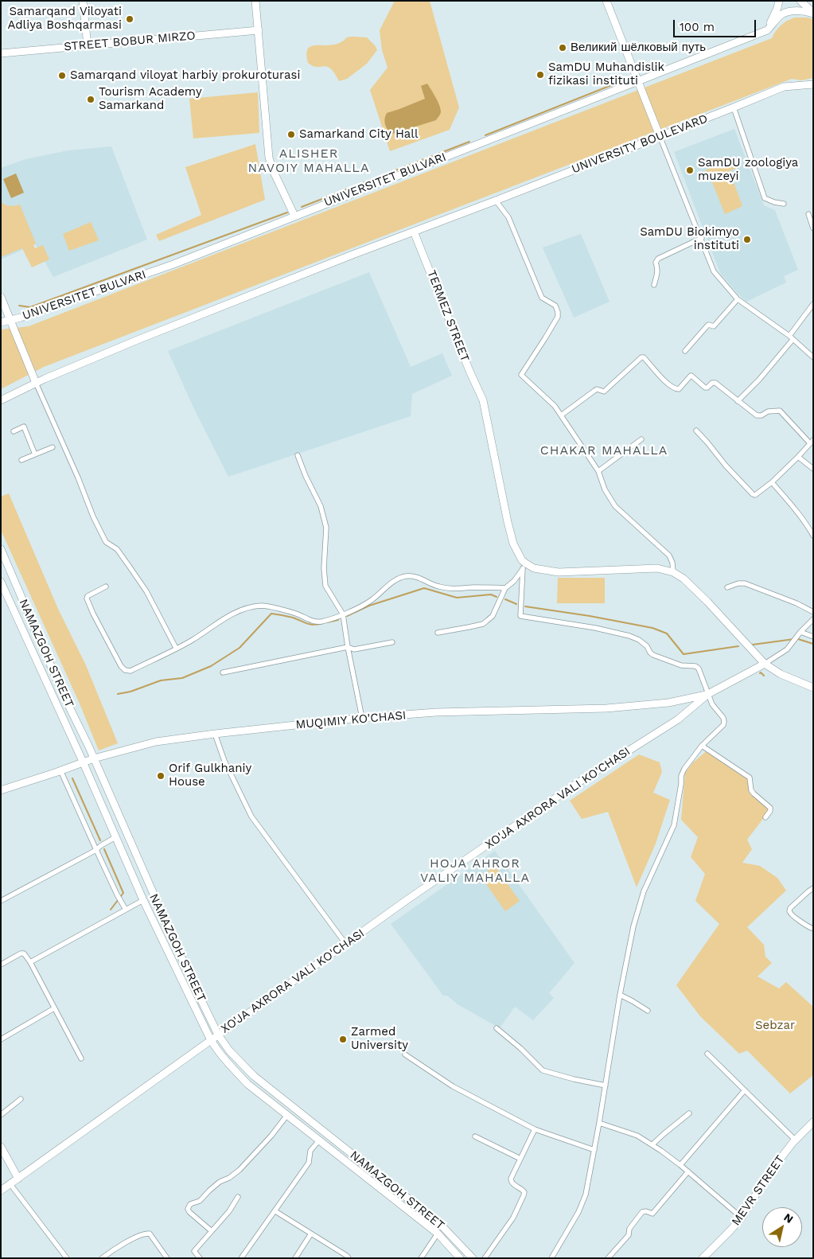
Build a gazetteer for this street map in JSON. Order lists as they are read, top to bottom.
{
  "streets": {
    "main road": [
      "STREET BOBUR MIRZO",
      "UNIVERSITY BOULEVARD",
      "UNIVERSITET BULVARI",
      "TERMEZ STREET",
      "NAMAZGOH STREET",
      "MUQIMIY KO'CHASI",
      "XO'JA AXRORA VALI KO'CHASI",
      "MEVR STREET"
    ]
  },
  "crossings": [
    ["NAMAZGOH STREET", "MUQIMIY KO'CHASI"],
    ["NAMAZGOH STREET", "XO'JA AXRORA VALI KO'CHASI"],
    ["MUQIMIY KO'CHASI", "XO'JA AXRORA VALI KO'CHASI"]
  ],
  "districts": ["ALISHER NAVOIY MAHALLA", "CHAKAR MAHALLA", "HOJA AHROR VALIY MAHALLA"],
  "parks": ["Sebzar"],
  "places": [
    "Samarqand Viloyati Adliya Boshqarmasi",
    "Великий шёлковый путь",
    "SamDU Muhandislik fizikasi instituti",
    "Samarqand viloyat harbiy prokuroturasi",
    "Tourism Academy Samarkand",
    "Samarkand City Hall",
    "SamDU zoologiya muzeyi",
    "SamDU Biokimyo instituti",
    "Orif Gulkhaniy House",
    "Zarmed University"
  ],
  "scale_bar": "100 m",
  "north": "top right"
}
